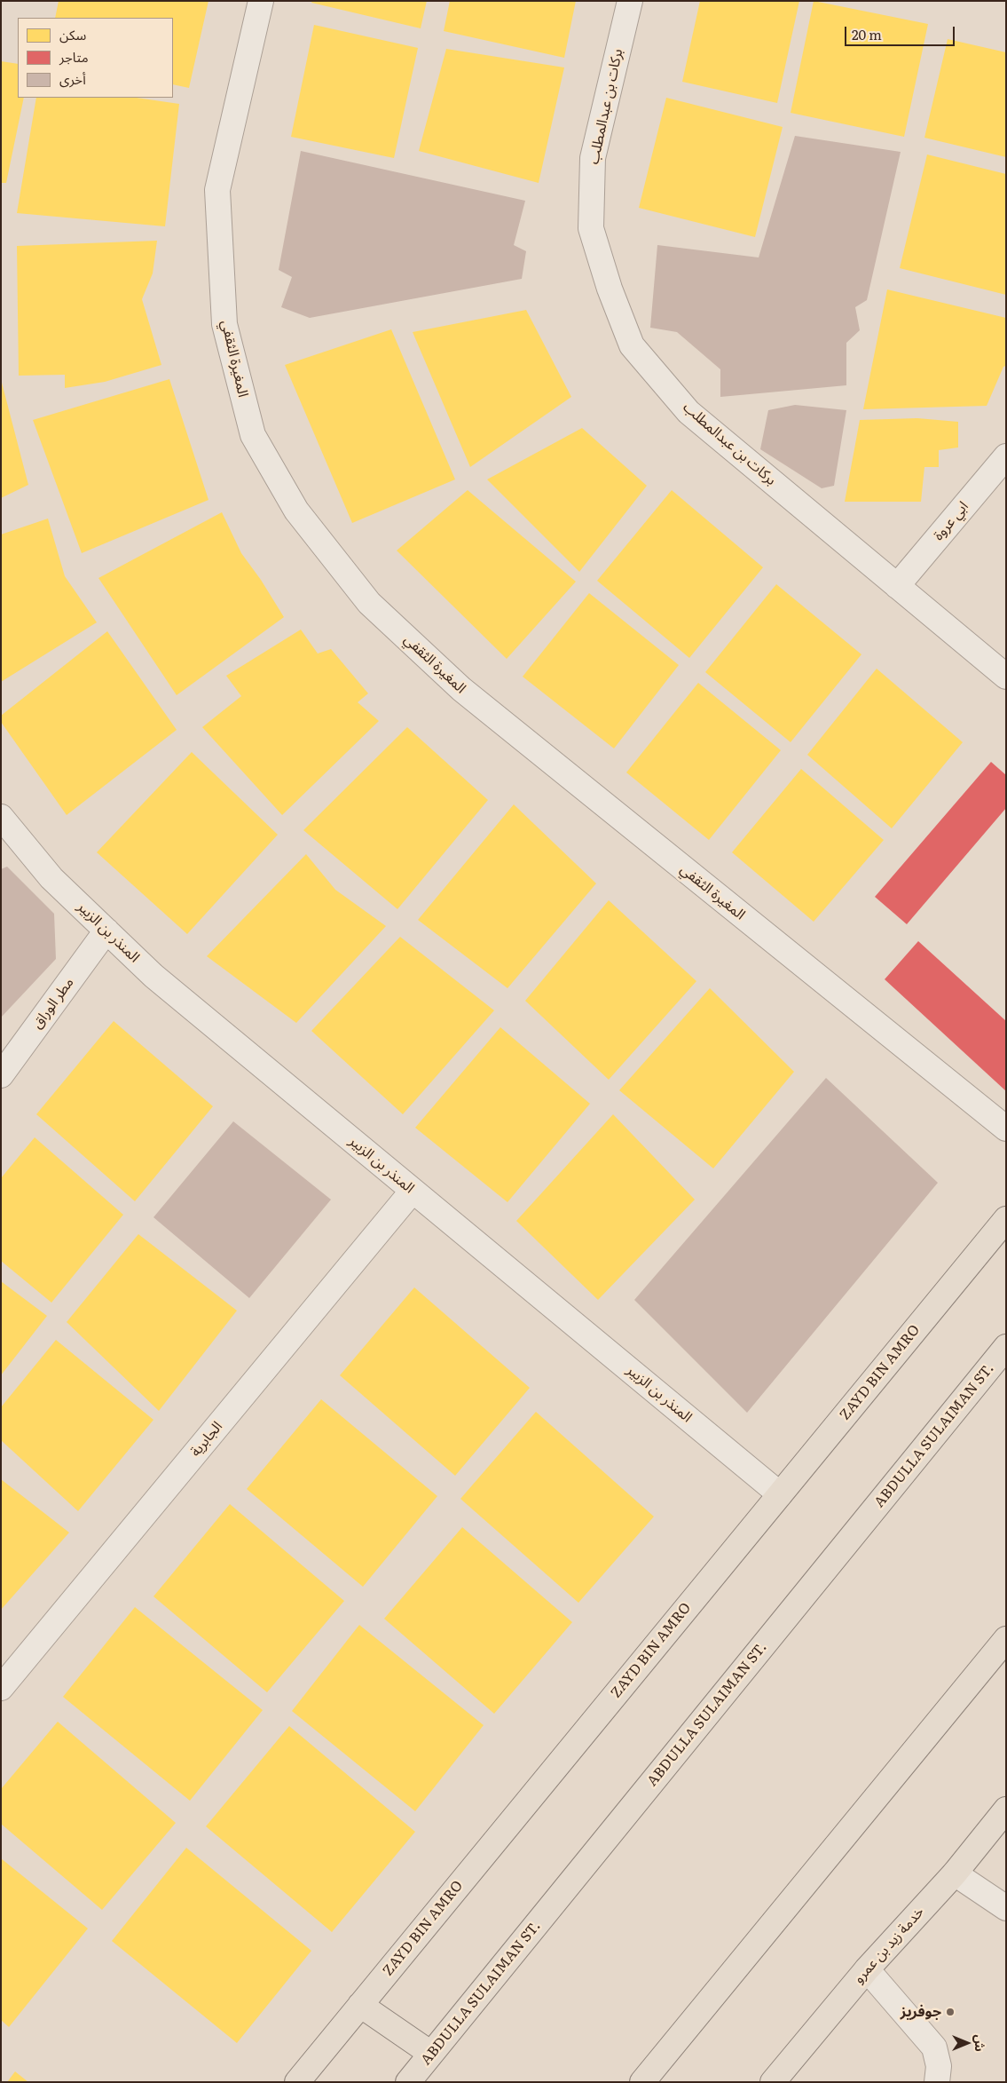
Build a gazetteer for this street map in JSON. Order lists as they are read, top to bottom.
{
  "streets": {
    "main road": ["ZAYD BIN AMRO", "ABDULLA SULAIMAN ST.", "خدمة زيد بن عمرو"],
    "street": [
      "بركات بن عبدالمطلب",
      "المغيرة الثقفي",
      "ابي عروة",
      "المنذر بن الزبير",
      "مطر الوراق",
      "الجابرية"
    ]
  },
  "crossings": [
    ["بركات بن عبدالمطلب", "ابي عروة"],
    ["المنذر بن الزبير", "مطر الوراق"],
    ["المنذر بن الزبير", "ZAYD BIN AMRO"],
    ["المنذر بن الزبير", "الجابرية"]
  ],
  "places": ["جوفريز"],
  "legend": ["سكن", "متاجر", "أخرى"],
  "scale_bar": "20 m",
  "north": "right"
}
